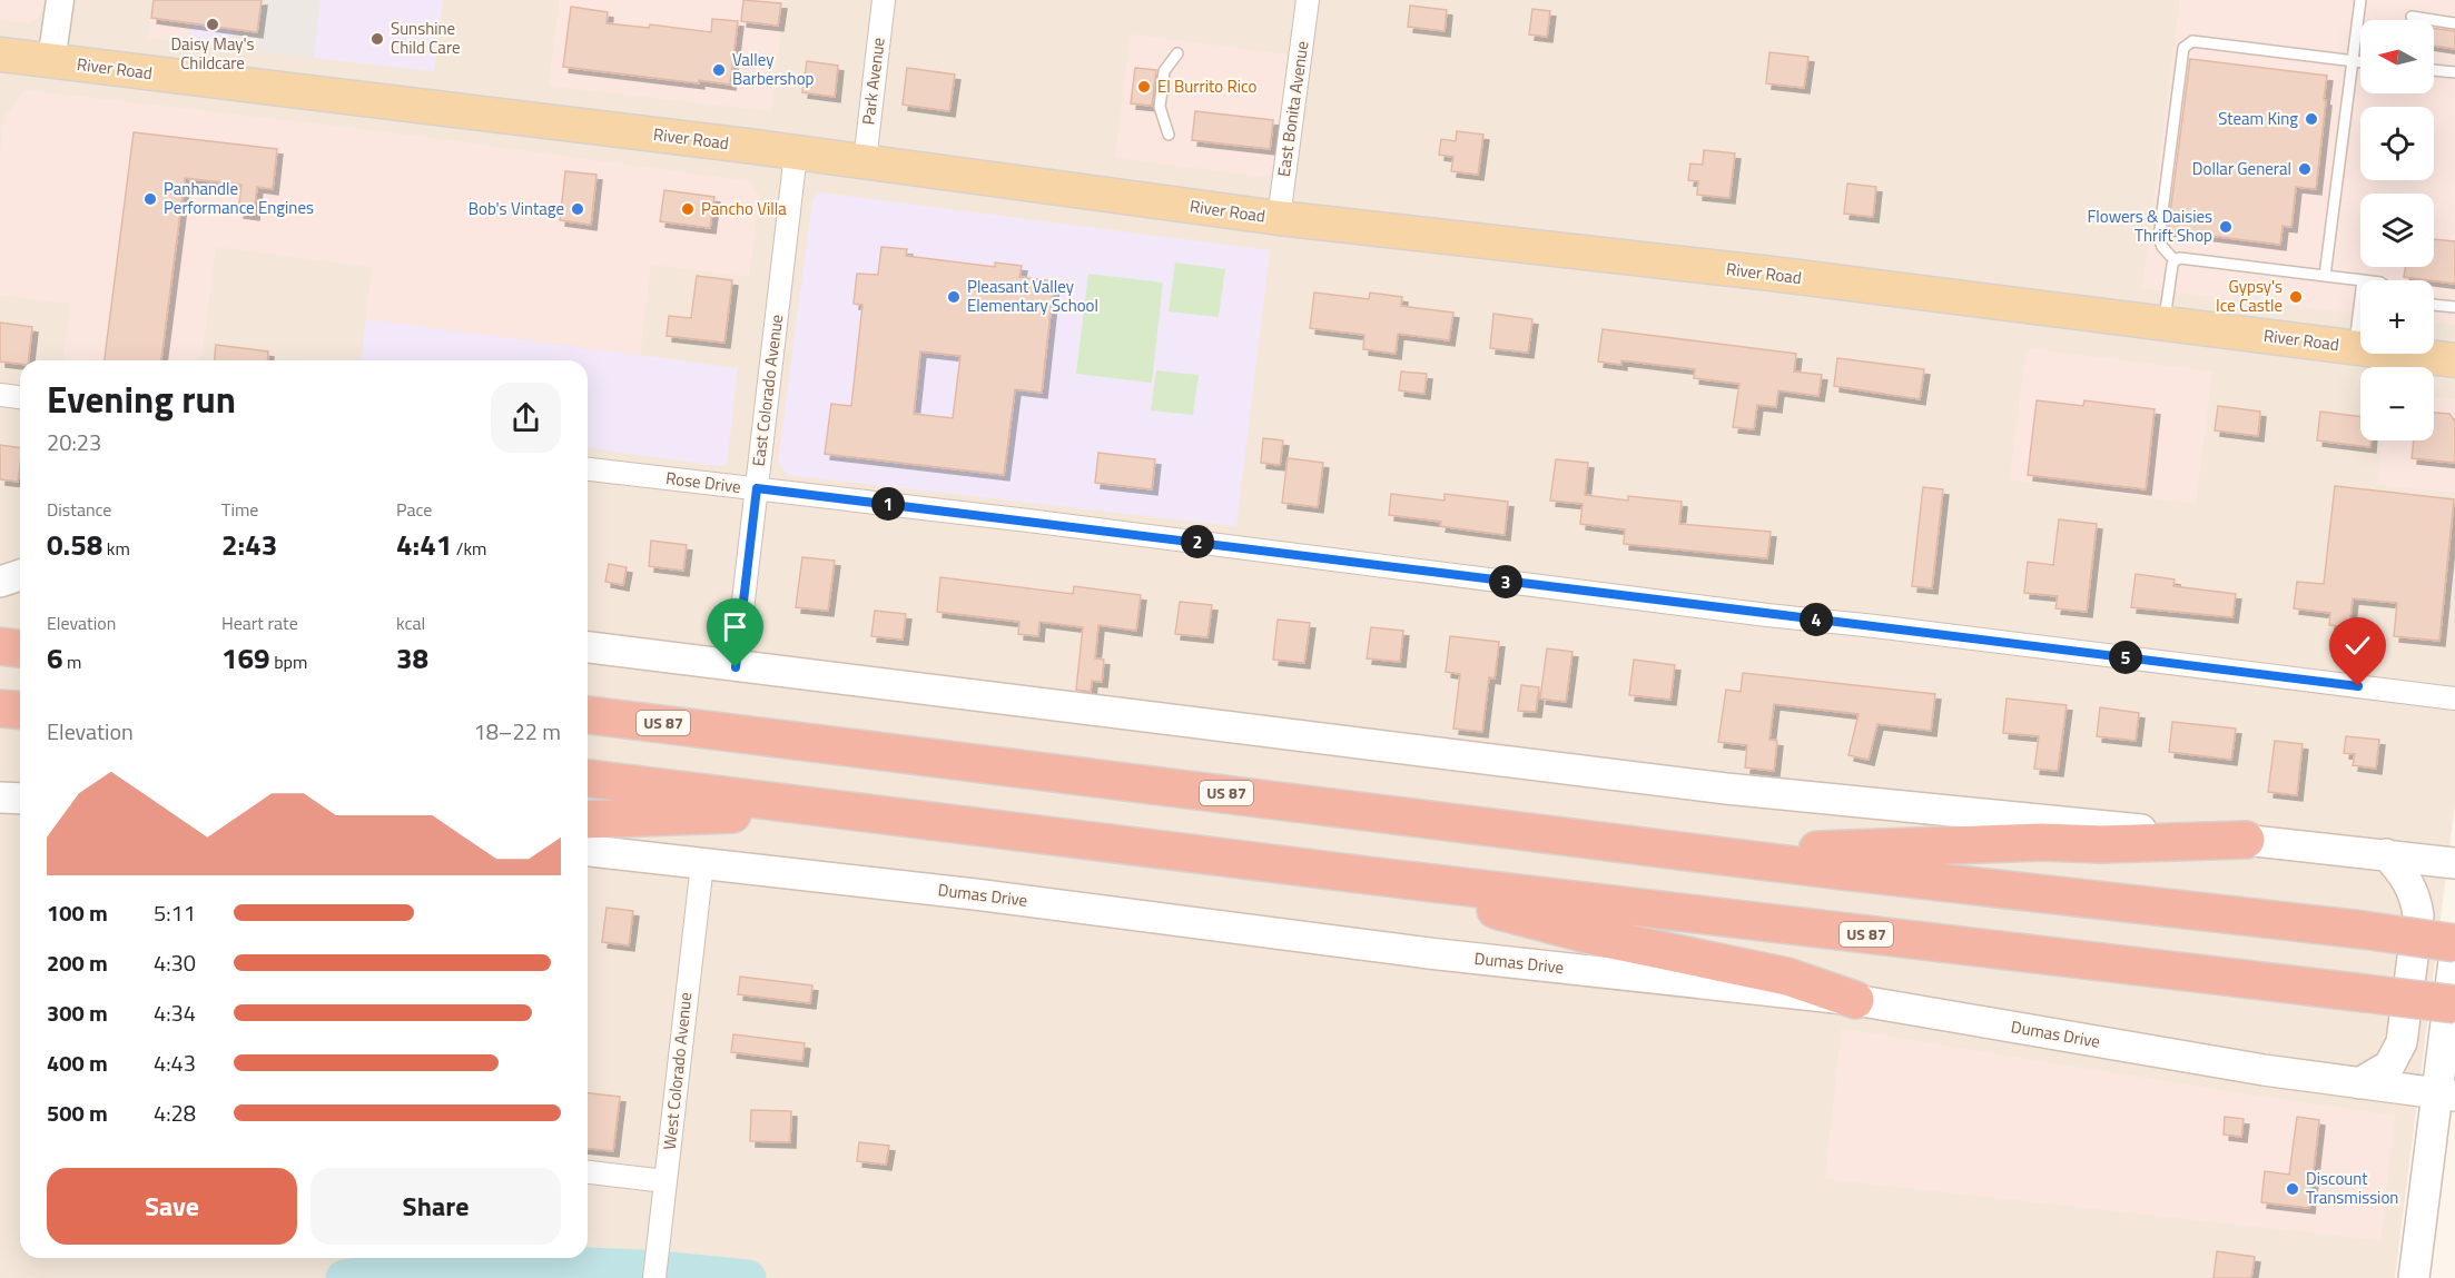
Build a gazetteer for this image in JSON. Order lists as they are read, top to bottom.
{
  "streets": {
    "highway": ["US 87"],
    "main road": ["River Road", "Dumas Drive"],
    "street": [
      "Park Avenue",
      "East Bonita Avenue",
      "East Colorado Avenue",
      "Rose Drive",
      "West Colorado Avenue"
    ]
  },
  "crossings": [
    ["River Road", "Park Avenue"],
    ["River Road", "East Bonita Avenue"],
    ["River Road", "East Colorado Avenue"],
    ["East Colorado Avenue", "Rose Drive"],
    ["Dumas Drive", "West Colorado Avenue"]
  ],
  "places": [
    "Daisy May's Childcare",
    "Sunshine Child Care",
    "Valley Barbershop",
    "El Burrito Rico",
    "Steam King",
    "Dollar General",
    "Panhandle Performance Engines",
    "Bob's Vintage",
    "Pancho Villa",
    "Flowers & Daisies Thrift Shop",
    "Pleasant Valley Elementary School",
    "Gypsy's Ice Castle",
    "Discount Transmission"
  ],
  "north": "left",
  "page": {
    "map_buttons": ["+", "−"],
    "heading": ["Evening run", "20:23"],
    "stats": [
      ["Distance", "0.58 km"],
      ["Time", "2:43"],
      ["Pace", "4:41 /km"],
      ["Elevation", "6 m"],
      ["Heart rate", "169 bpm"],
      ["kcal", "38"]
    ],
    "pins": [
      "1",
      "2",
      "3",
      "4",
      "5"
    ],
    "chart": ["Elevation", "18–22 m"],
    "list": [
      {
        "name": "100 m",
        "note": "5:11"
      },
      {
        "name": "200 m",
        "note": "4:30"
      },
      {
        "name": "300 m",
        "note": "4:34"
      },
      {
        "name": "400 m",
        "note": "4:43"
      },
      {
        "name": "500 m",
        "note": "4:28"
      }
    ],
    "buttons": ["Save", "Share"]
  }
}
